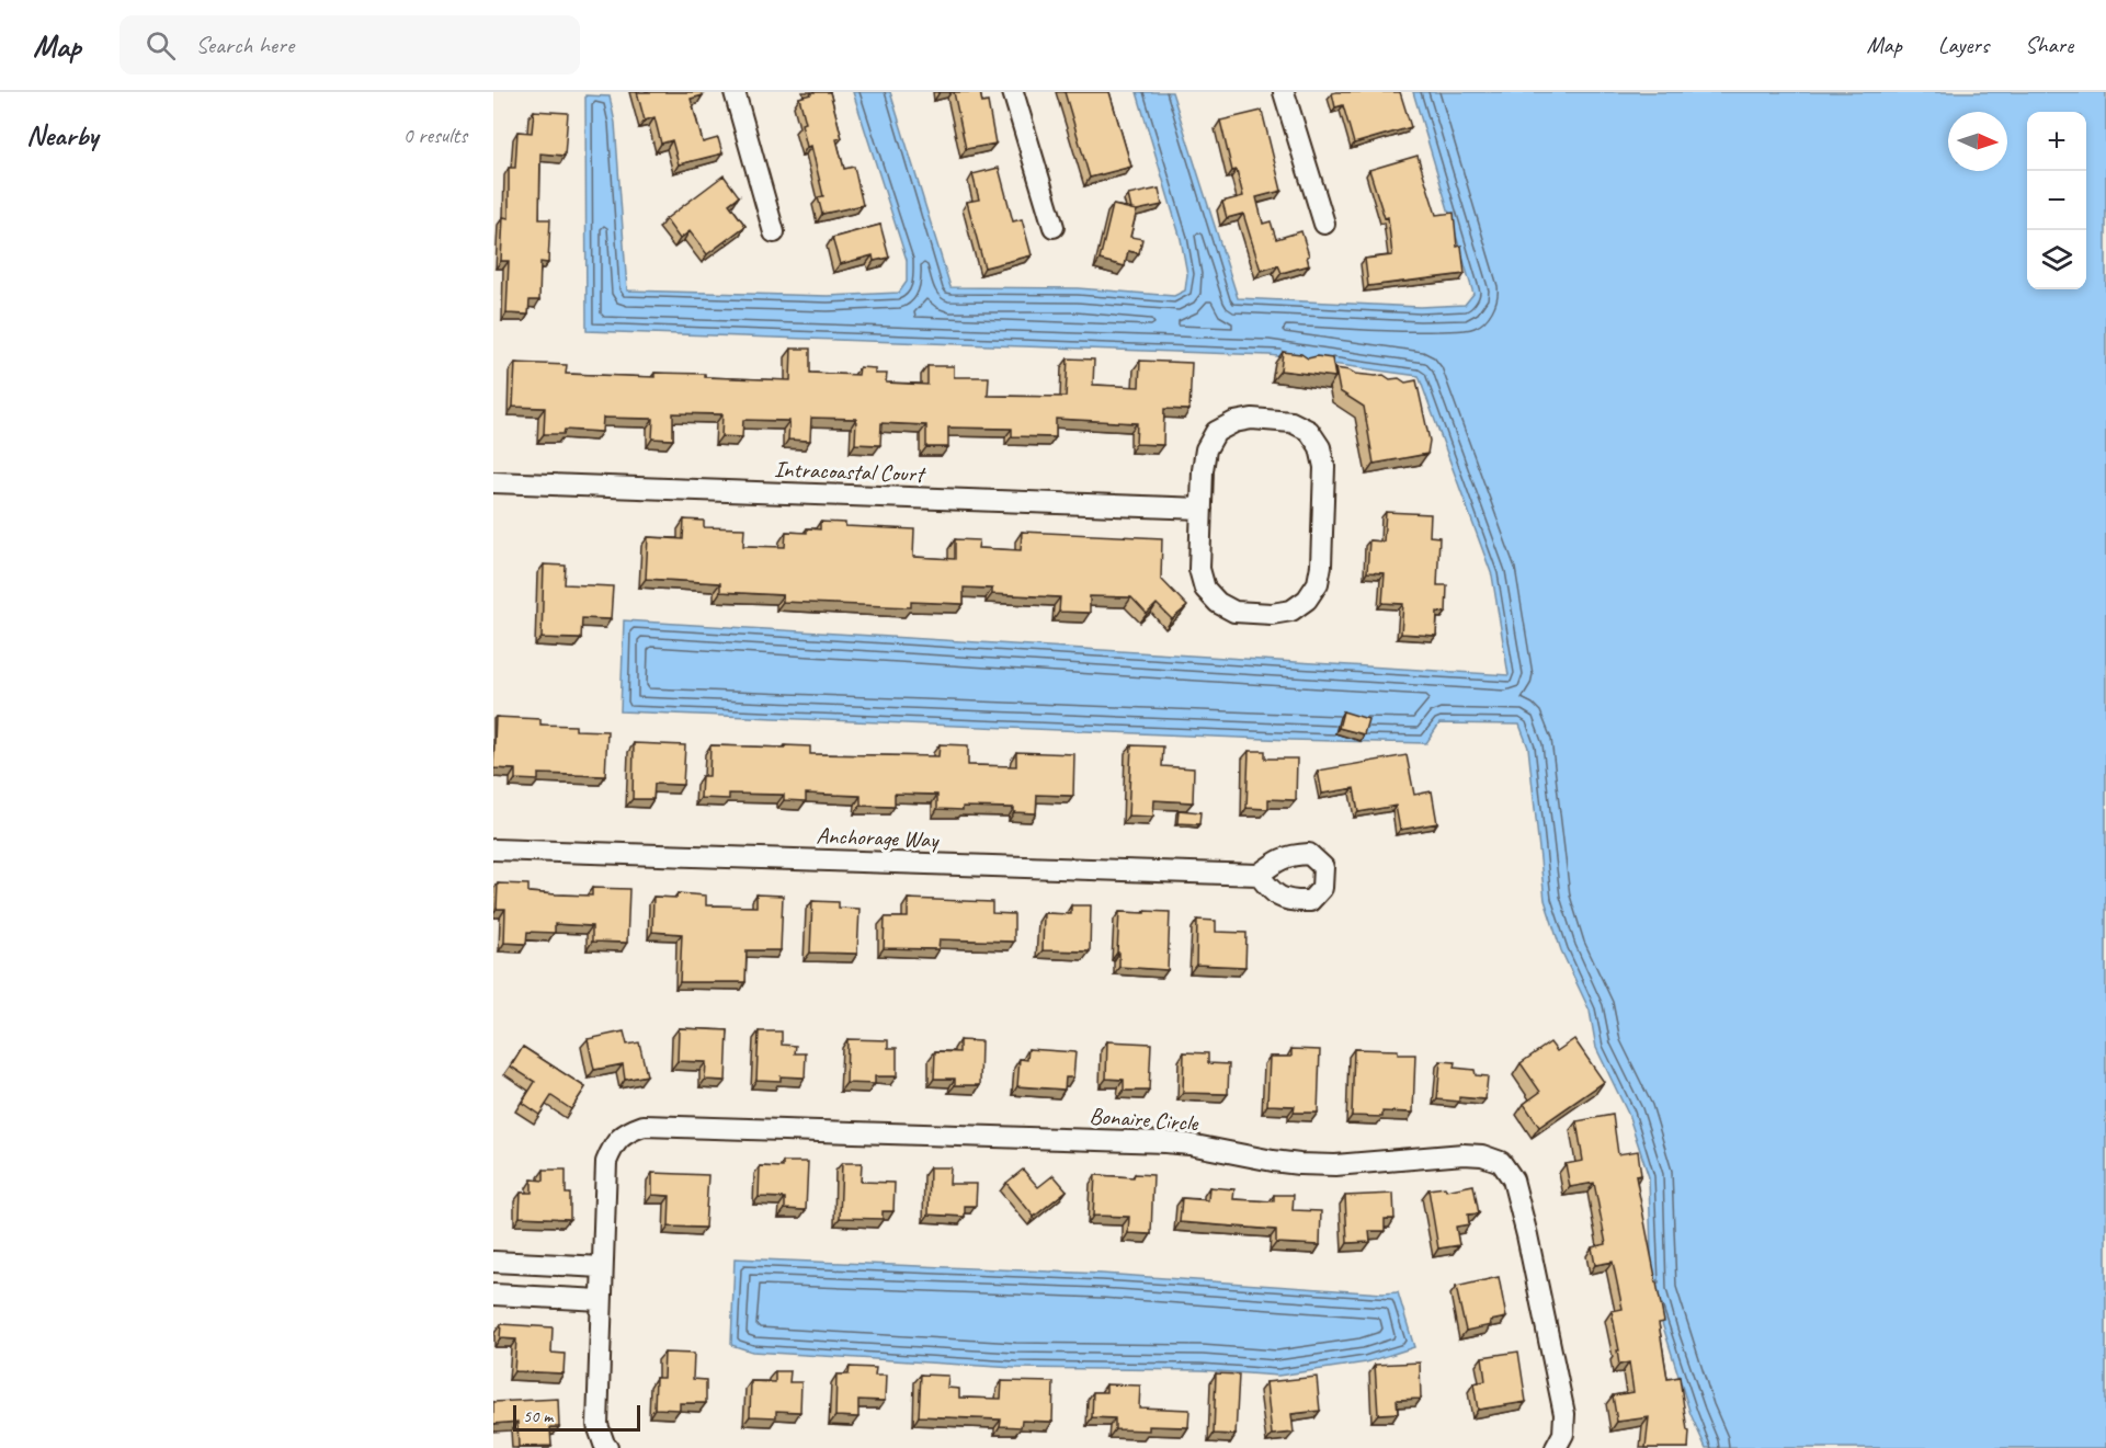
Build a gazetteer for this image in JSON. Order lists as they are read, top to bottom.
{
  "streets": {
    "street": ["Intracoastal Court", "Anchorage Way", "Bonaire Circle"]
  },
  "scale_bar": "50 m",
  "north": "right",
  "page": {
    "header": "Map",
    "search": "Search here",
    "nav": ["Map", "Layers", "Share"],
    "heading": ["Nearby", "0 results"],
    "map_buttons": ["+", "−"],
    "scale": "50 m"
  }
}
